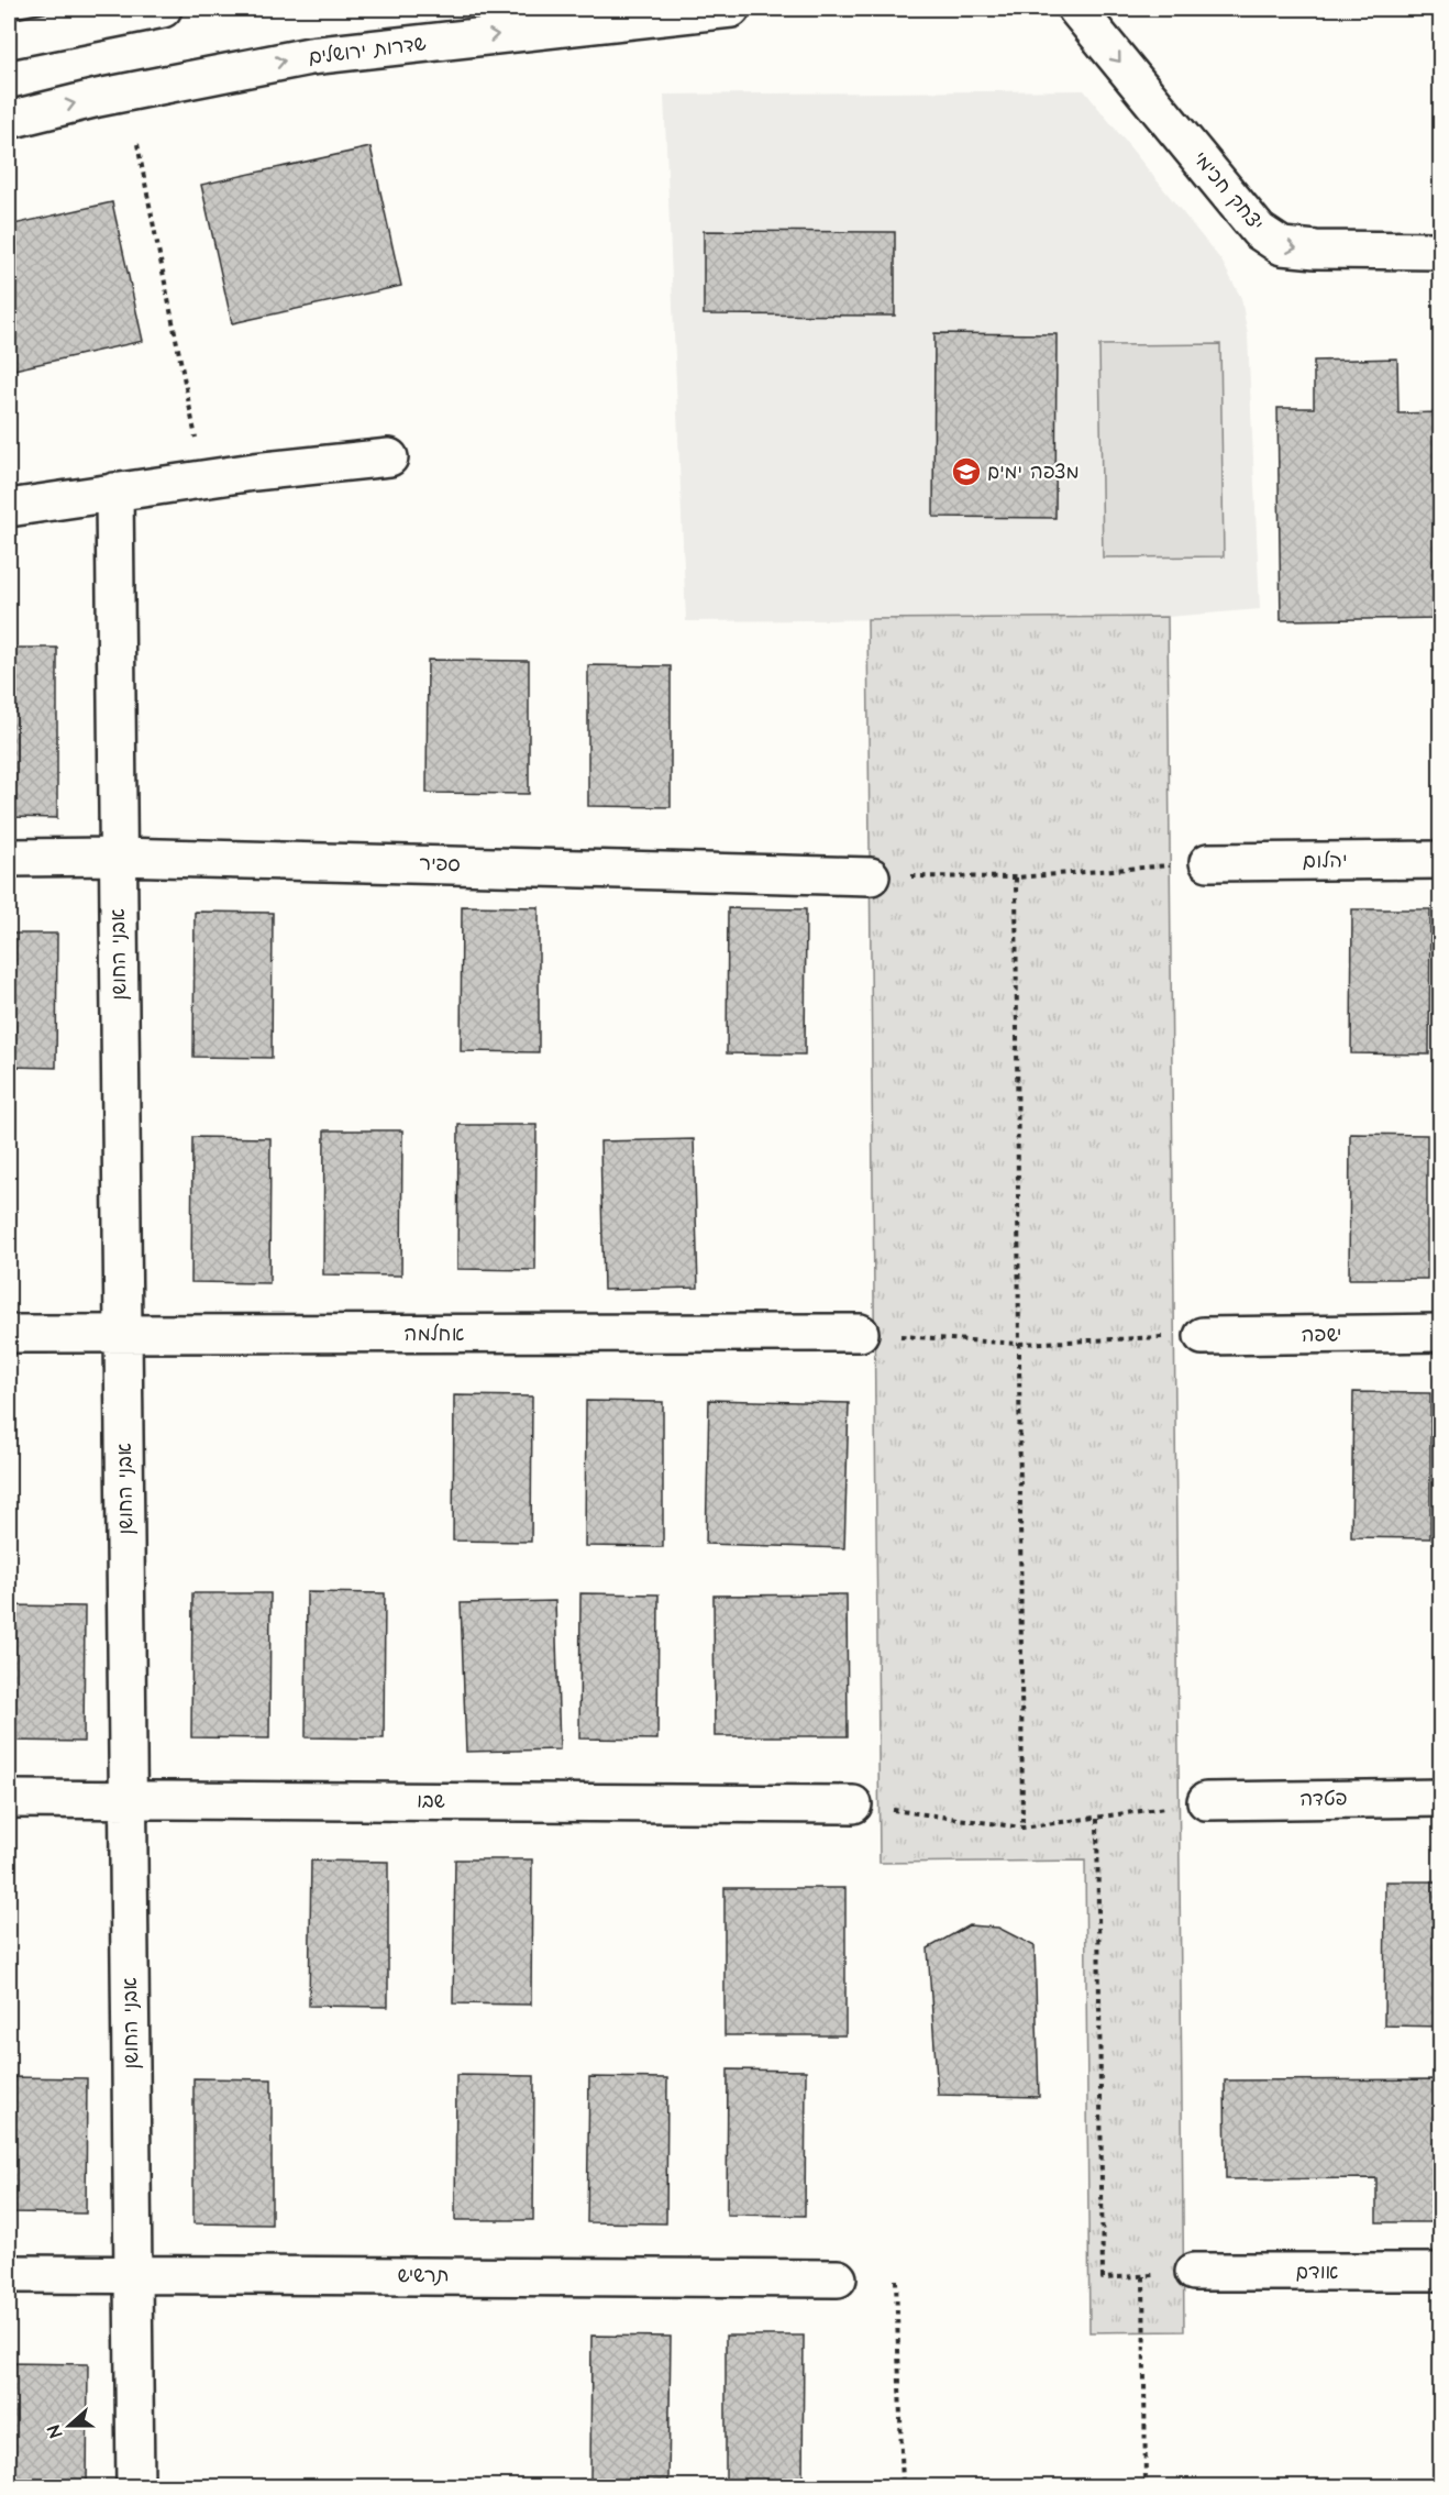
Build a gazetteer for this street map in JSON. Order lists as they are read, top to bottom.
{
  "streets": {
    "street": [
      "שדרות ירושלים",
      "יצחק חכימי",
      "יהלום",
      "ספיר",
      "אבני החושן",
      "אחלמה",
      "ישפה",
      "פטדה",
      "שבו",
      "אודם",
      "תרשיש"
    ]
  },
  "crossings": [
    ["ספיר", "אבני החושן"],
    ["אבני החושן", "אחלמה"],
    ["אבני החושן", "שבו"],
    ["אבני החושן", "תרשיש"]
  ],
  "one_way": ["שדרות ירושלים", "יצחק חכימי"],
  "places": {
    "school or university": ["מצפה ימים"]
  },
  "north": "left"
}
